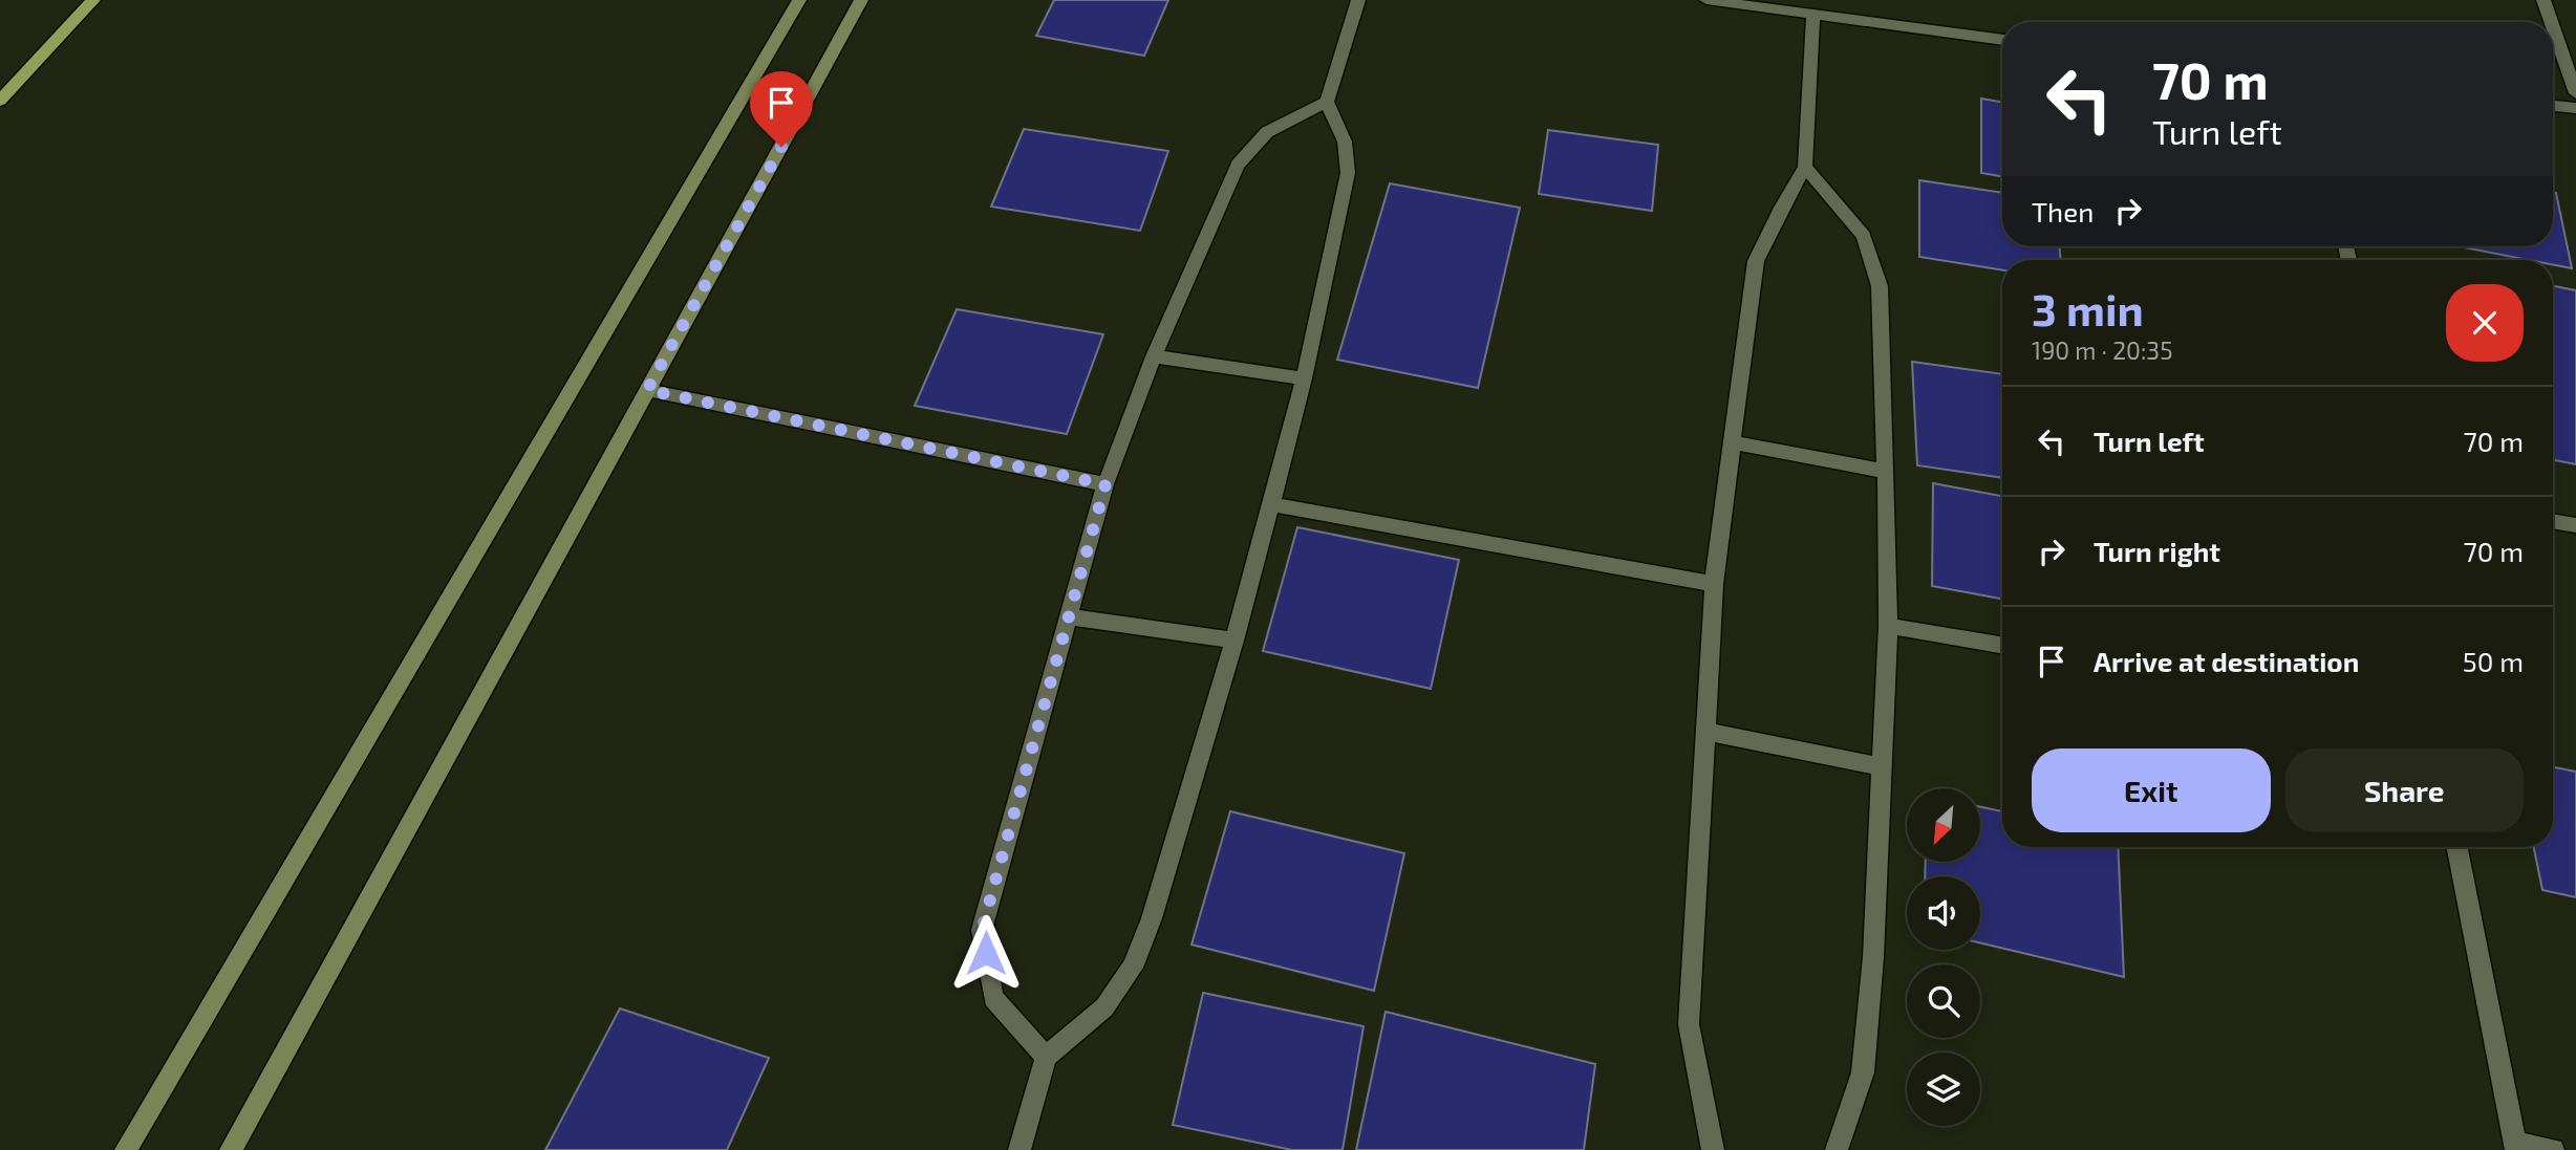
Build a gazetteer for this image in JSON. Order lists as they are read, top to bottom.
{
  "north": "bottom left",
  "page": {
    "turn": ["70 m", "Turn left"],
    "then": "Then",
    "heading": ["3 min", "190 m · 20:35"],
    "list": [
      {
        "name": "Turn left",
        "value": "70 m"
      },
      {
        "name": "Turn right",
        "value": "70 m"
      },
      {
        "name": "Arrive at destination",
        "value": "50 m"
      }
    ],
    "buttons": ["Exit", "Share"]
  }
}
